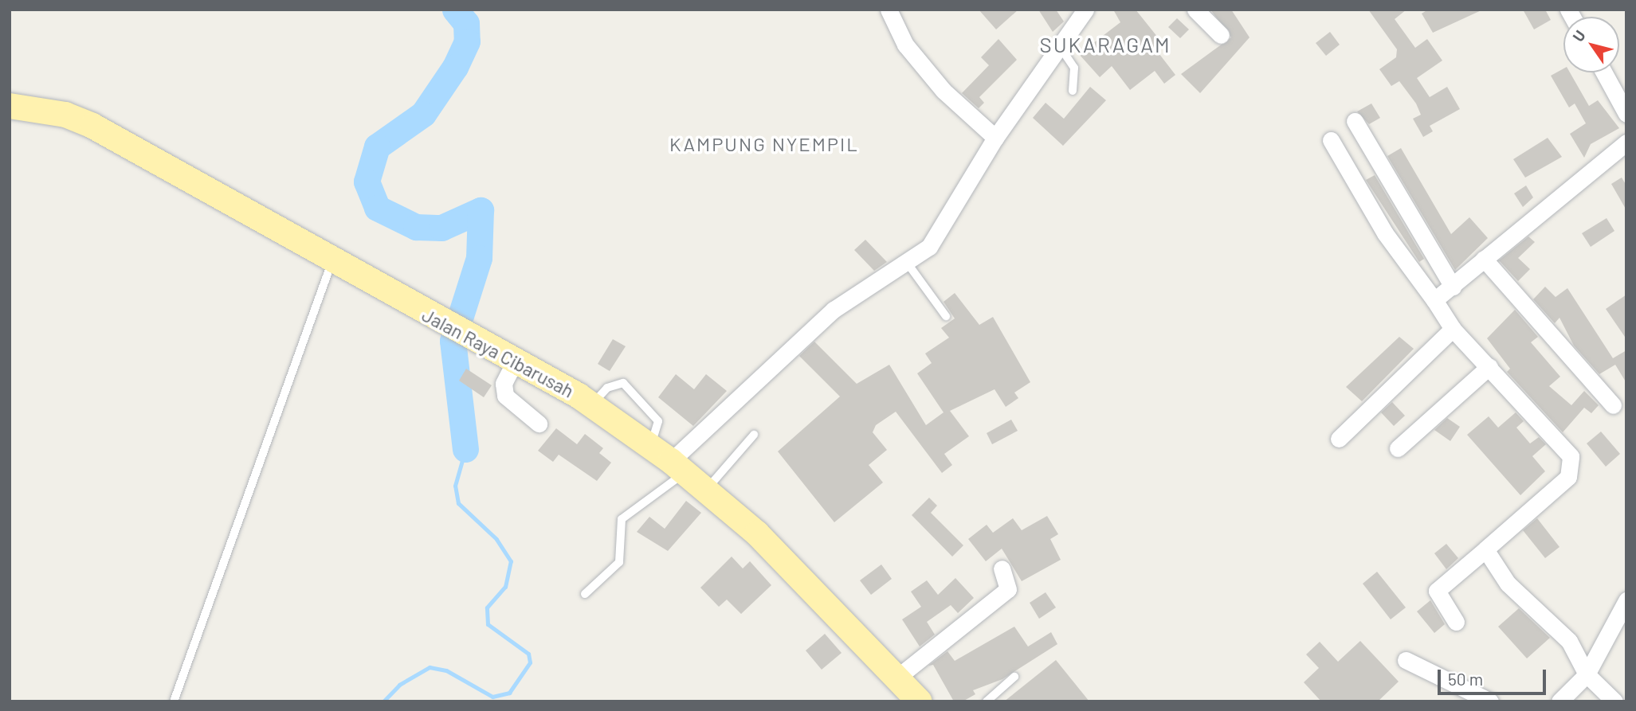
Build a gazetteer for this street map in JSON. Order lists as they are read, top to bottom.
{
  "streets": {
    "main road": ["Jalan Raya Cibarusah"]
  },
  "districts": ["SUKARAGAM", "KAMPUNG NYEMPIL"],
  "scale_bar": "50 m",
  "north": "top left"
}
